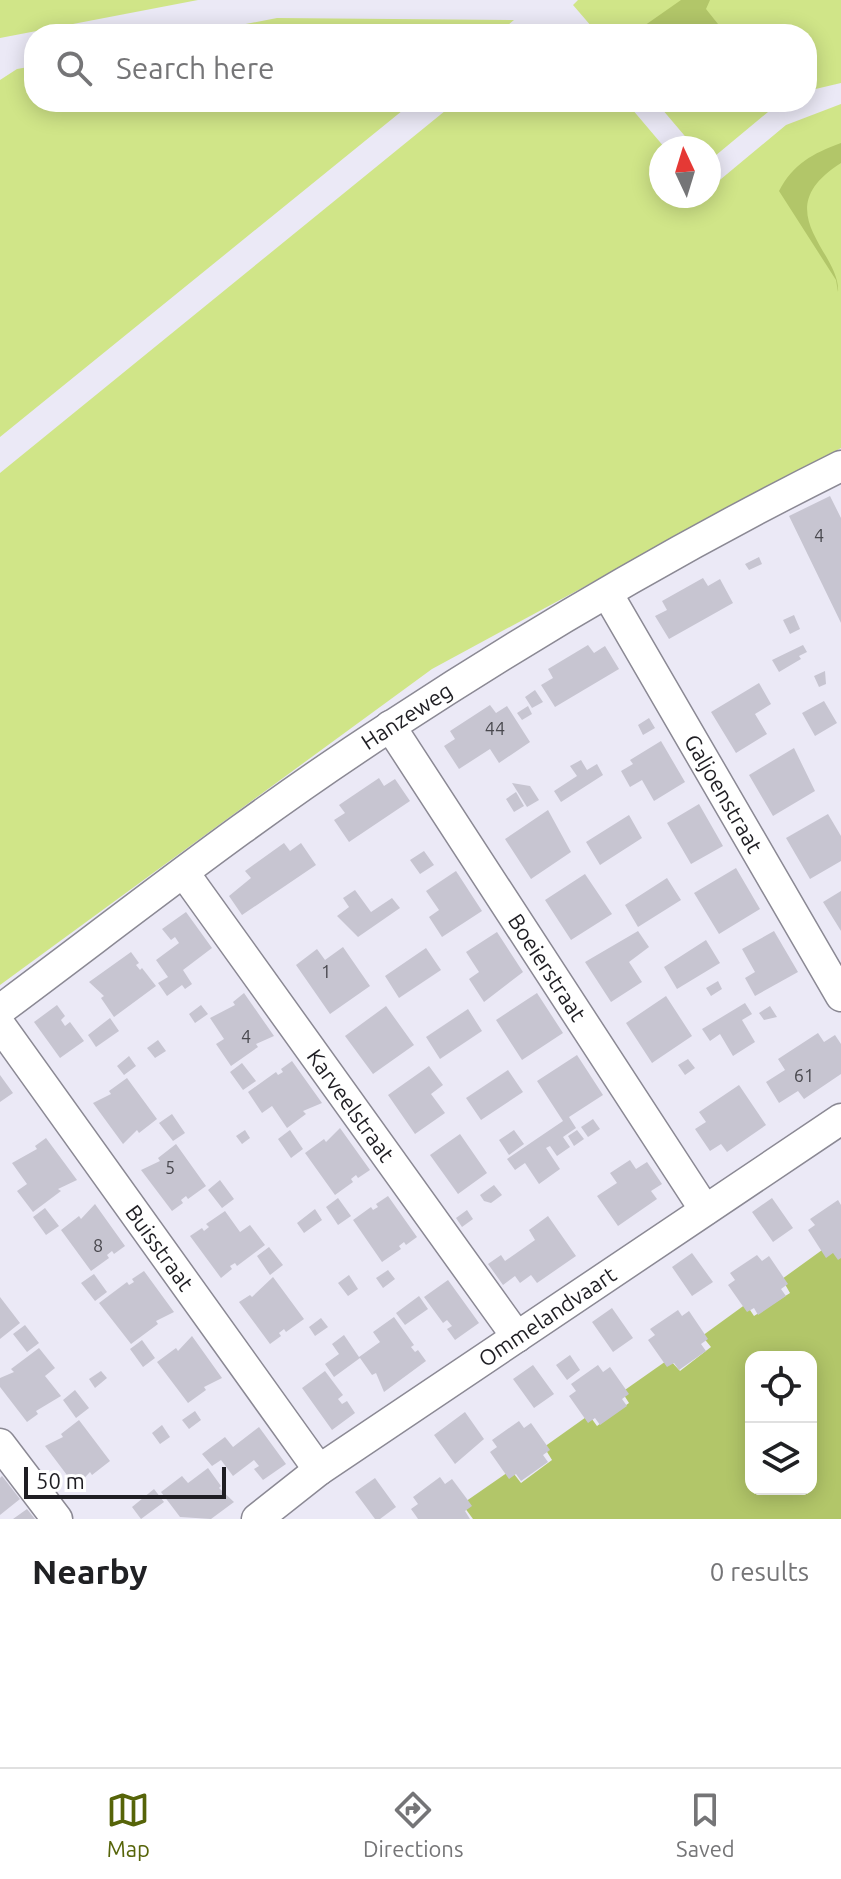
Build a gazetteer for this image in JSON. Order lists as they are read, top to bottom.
{
  "streets": {
    "street": [
      "Hanzeweg",
      "Galjoenstraat",
      "Boeierstraat",
      "Karveelstraat",
      "Buisstraat",
      "Ommelandvaart"
    ]
  },
  "crossings": [
    ["Hanzeweg", "Galjoenstraat"],
    ["Hanzeweg", "Boeierstraat"],
    ["Hanzeweg", "Karveelstraat"],
    ["Boeierstraat", "Ommelandvaart"],
    ["Karveelstraat", "Ommelandvaart"],
    ["Buisstraat", "Ommelandvaart"]
  ],
  "house_numbers": [
    "4",
    "44",
    "1",
    "4",
    "61",
    "5",
    "8"
  ],
  "scale_bar": "50 m",
  "north": "top",
  "page": {
    "search": "Search here",
    "scale": "50 m",
    "heading": ["Nearby", "0 results"],
    "nav": ["Map", "Directions", "Saved"]
  }
}
